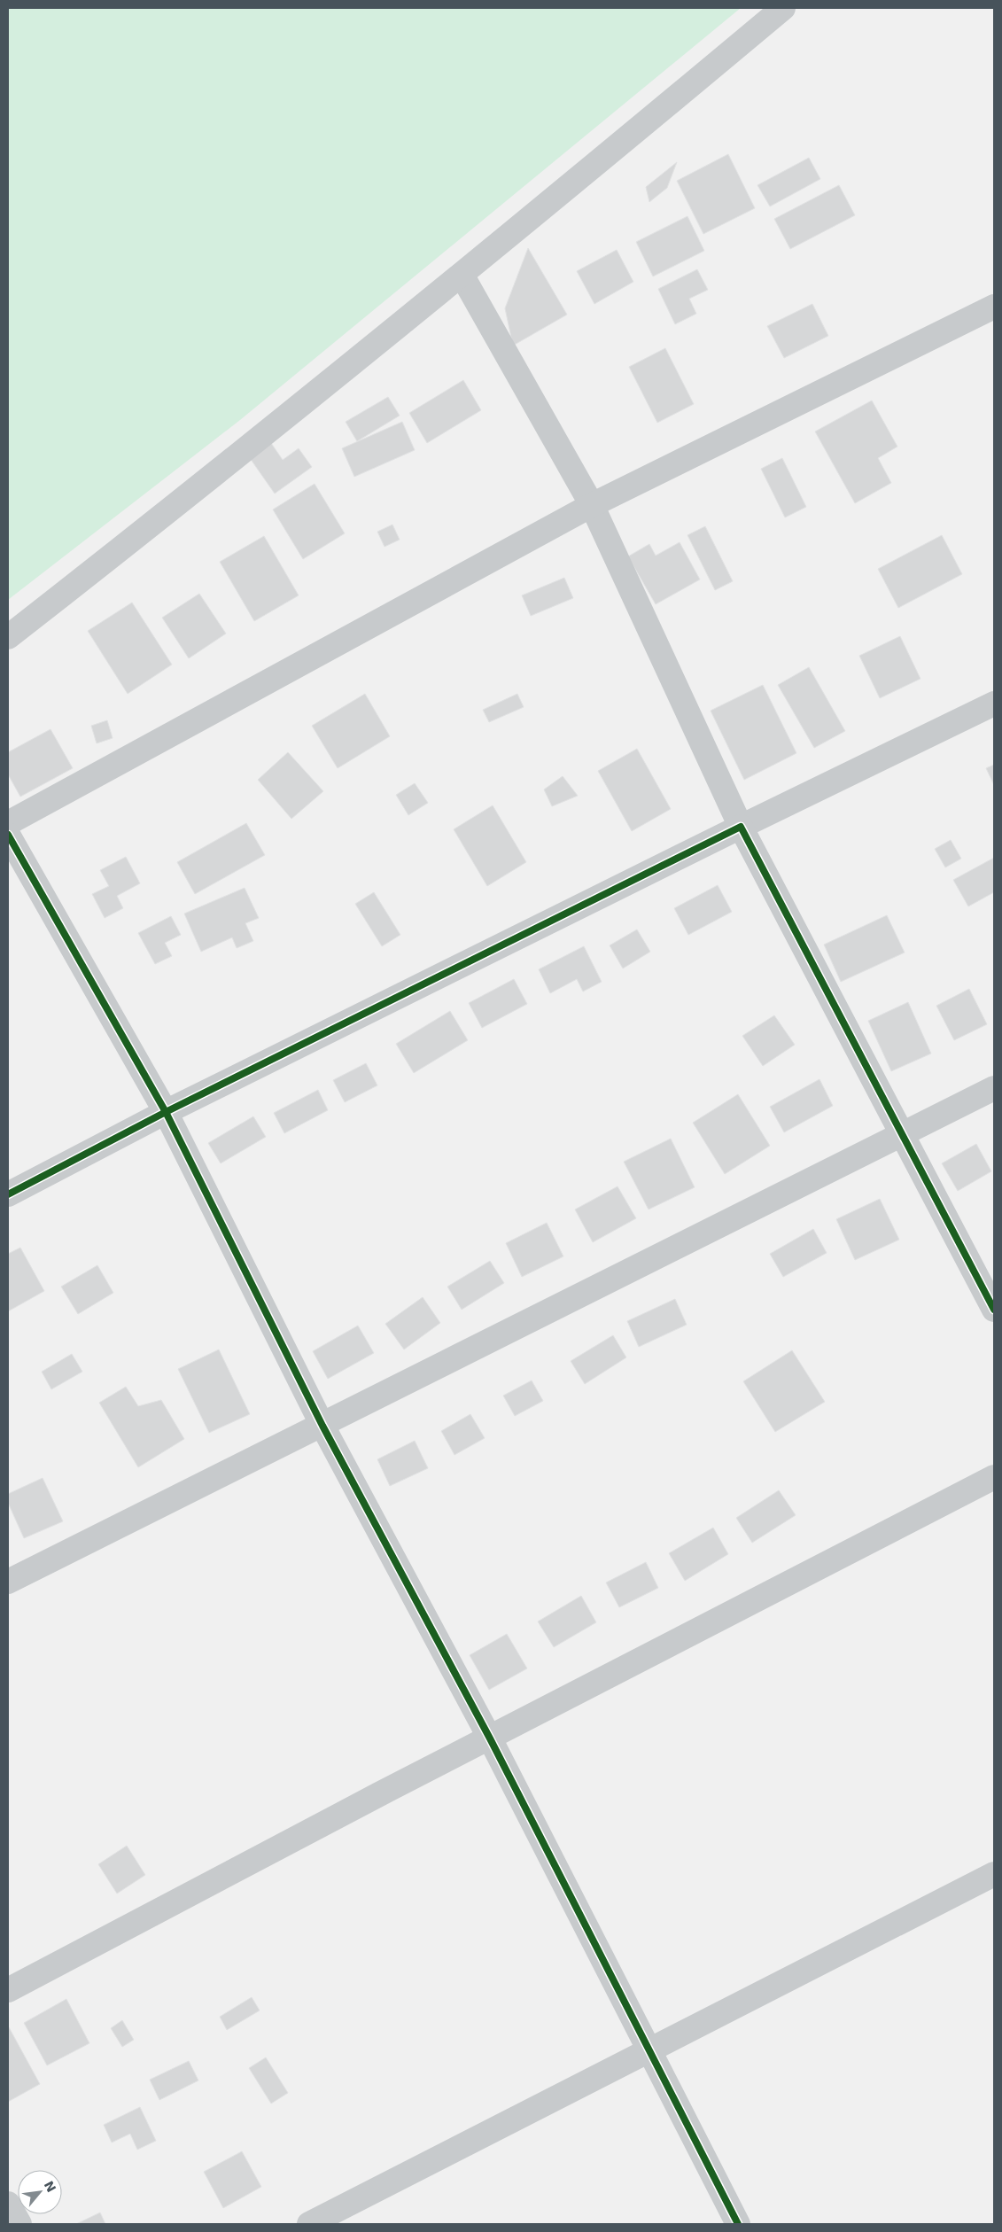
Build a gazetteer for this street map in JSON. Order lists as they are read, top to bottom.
{
  "north": "top right"
}
